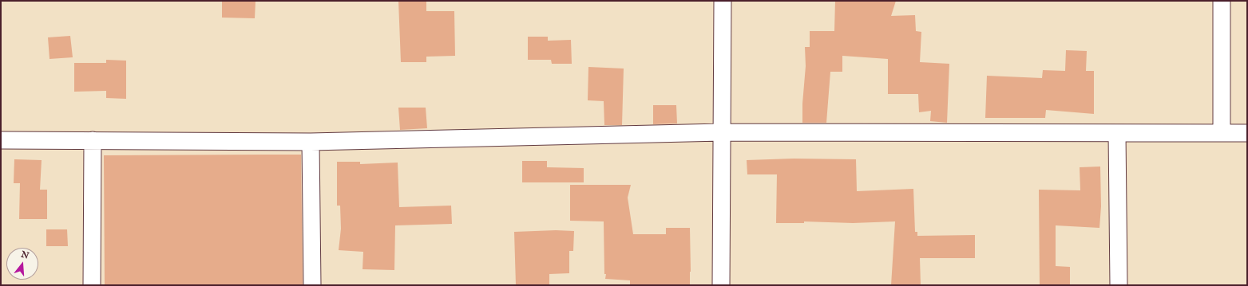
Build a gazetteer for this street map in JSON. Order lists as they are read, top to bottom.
{
  "north": "top"
}
